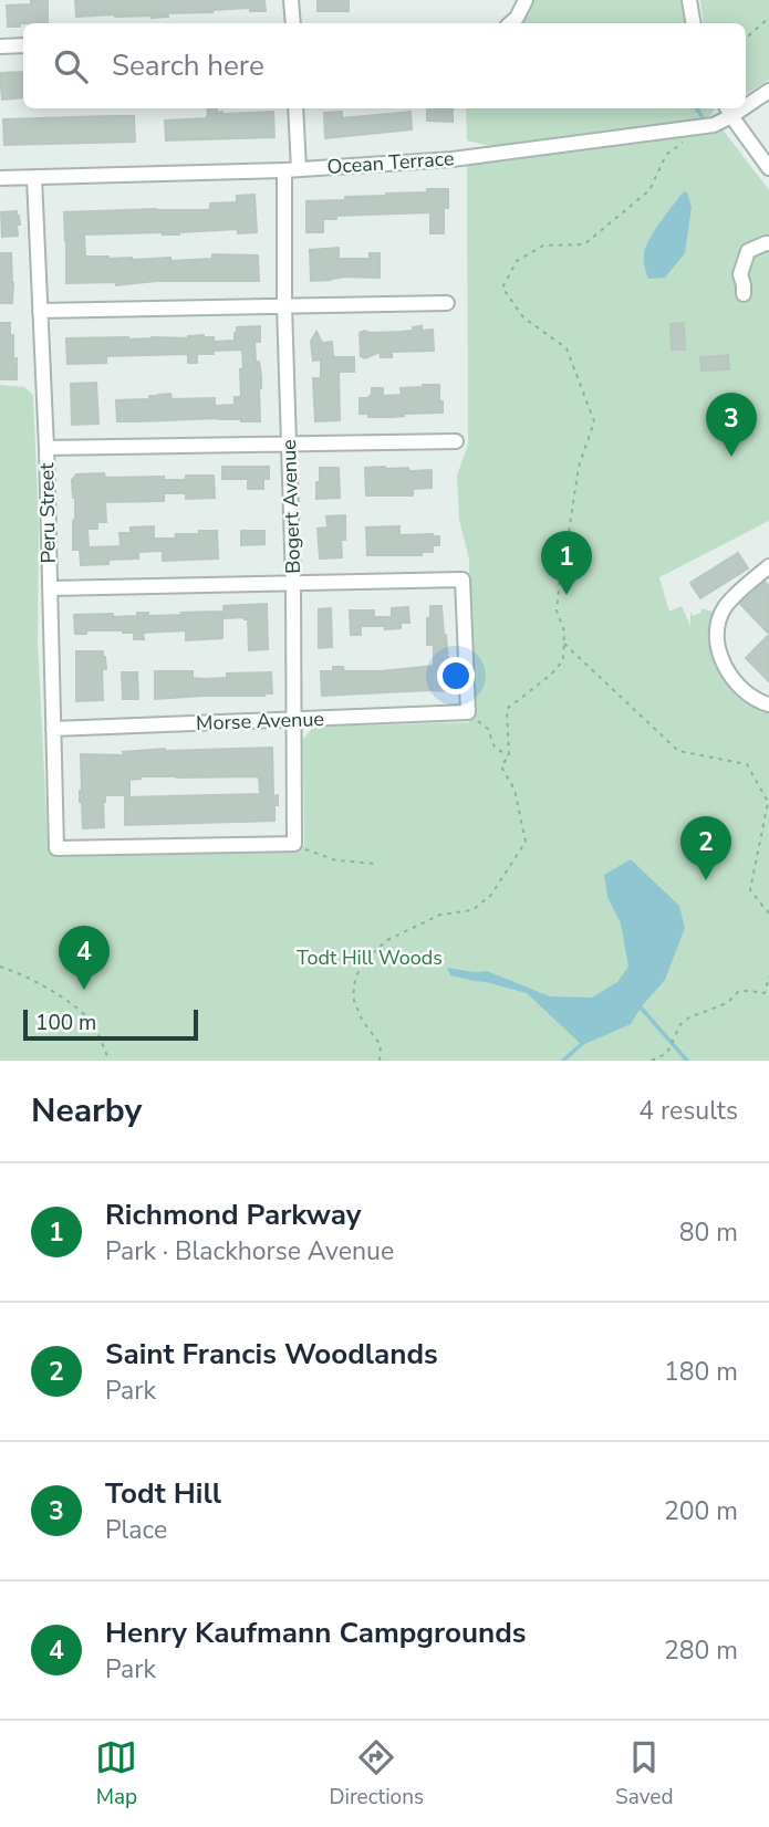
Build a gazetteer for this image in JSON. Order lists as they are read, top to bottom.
{
  "streets": {
    "street": [
      "Ocean Terrace",
      "Bogert Avenue",
      "Peru Street",
      "Morse Avenue"
    ]
  },
  "crossings": [
    ["Ocean Terrace", "Bogert Avenue"],
    ["Ocean Terrace", "Peru Street"],
    ["Bogert Avenue", "Peru Street"],
    ["Bogert Avenue", "Morse Avenue"],
    ["Peru Street", "Morse Avenue"]
  ],
  "parks": ["Todt Hill Woods"],
  "scale_bar": "100 m",
  "page": {
    "search": "Search here",
    "pins": [
      "3",
      "1",
      "2",
      "4"
    ],
    "scale": "100 m",
    "heading": ["Nearby", "4 results"],
    "list": [
      {
        "mark": "1",
        "name": "Richmond Parkway",
        "note": "Park · Blackhorse Avenue",
        "value": "80 m"
      },
      {
        "mark": "2",
        "name": "Saint Francis Woodlands",
        "note": "Park",
        "value": "180 m"
      },
      {
        "mark": "3",
        "name": "Todt Hill",
        "note": "Place",
        "value": "200 m"
      },
      {
        "mark": "4",
        "name": "Henry Kaufmann Campgrounds",
        "note": "Park",
        "value": "280 m"
      }
    ],
    "nav": ["Map", "Directions", "Saved"]
  }
}
